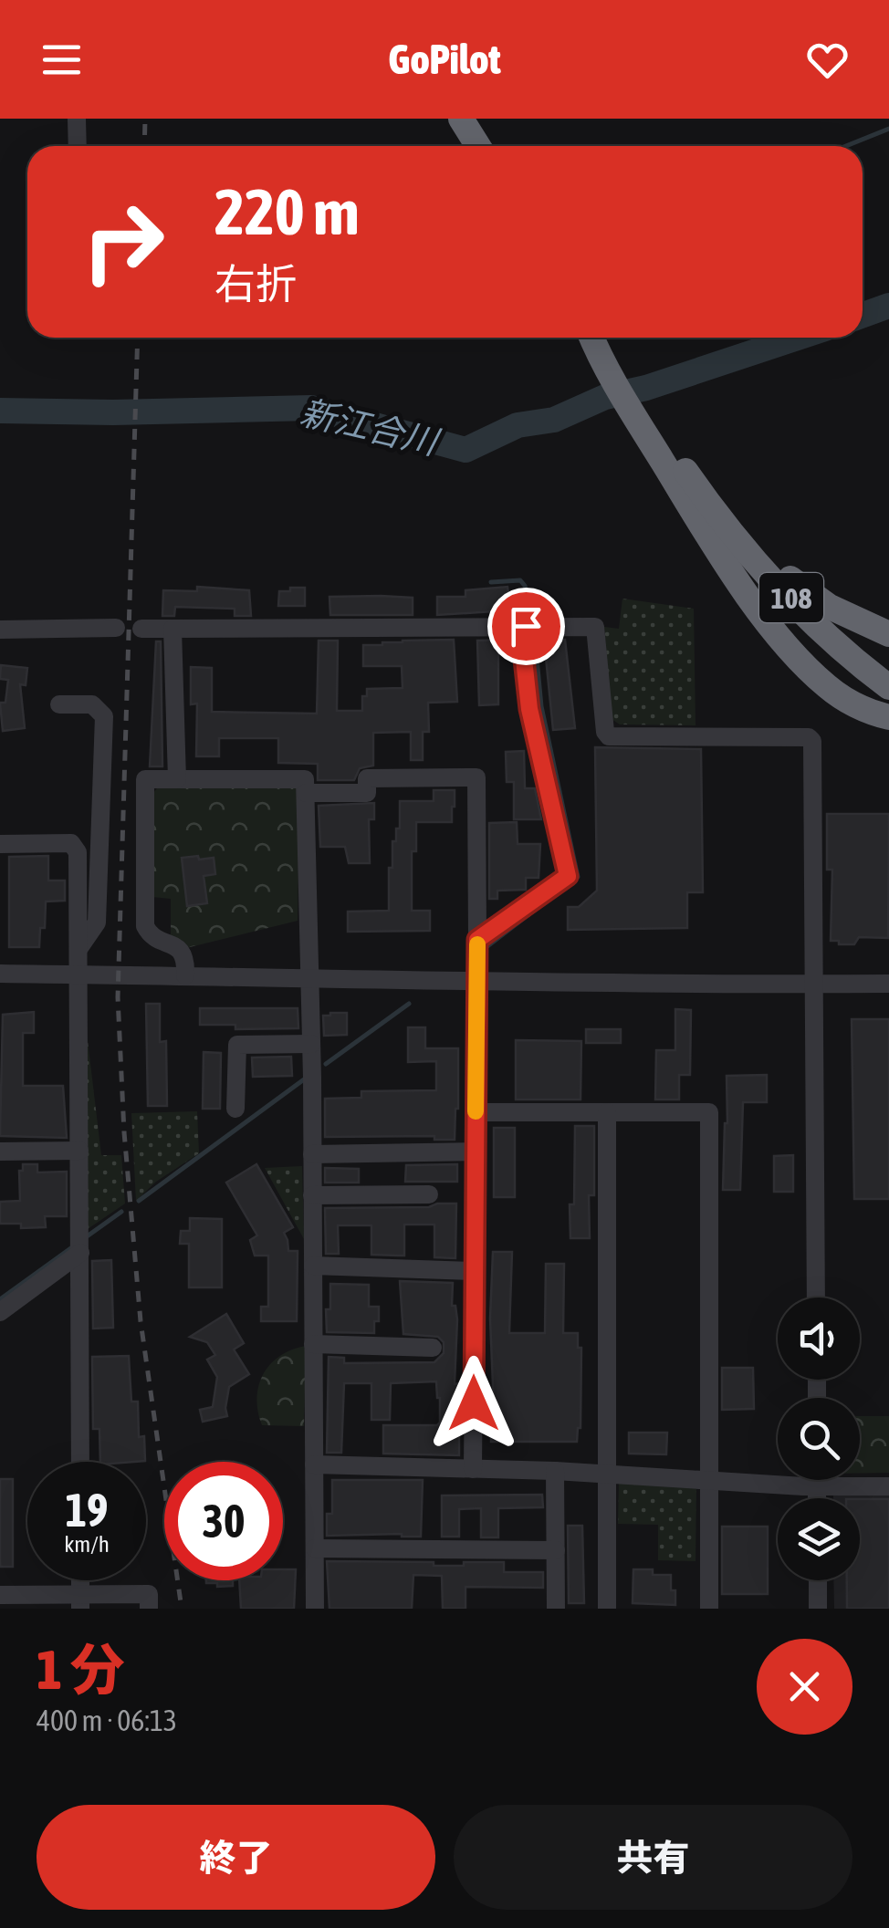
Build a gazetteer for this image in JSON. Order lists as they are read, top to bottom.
{
  "streets": {
    "highway": ["108"]
  },
  "water": ["新江合川"],
  "page": {
    "header": "GoPilot",
    "turn": ["220 m", "右折"],
    "speed": "19 km/h",
    "limit": "30",
    "heading": ["1 分", "400 m · 06:13"],
    "buttons": ["終了", "共有"]
  }
}
